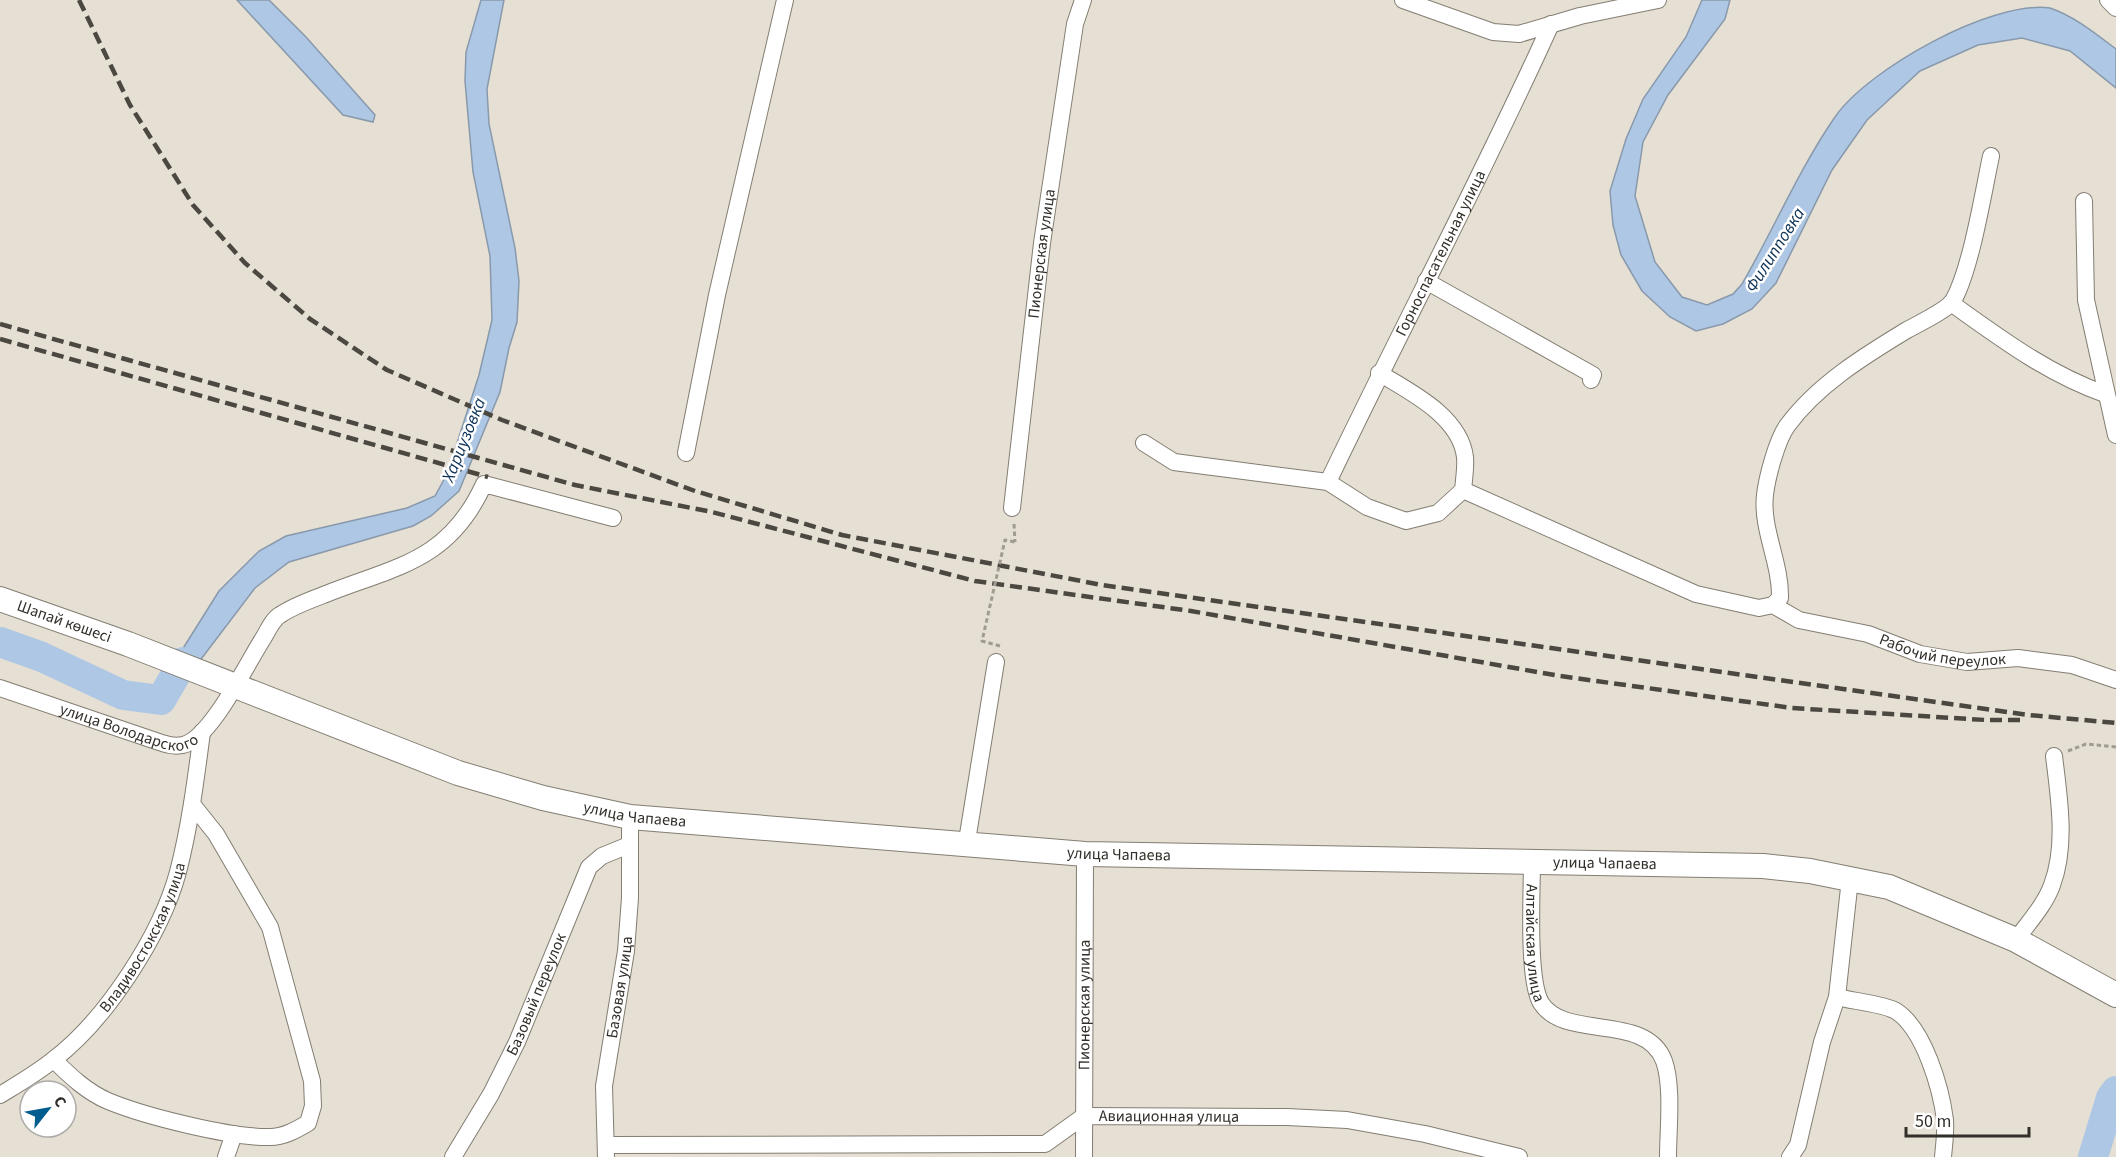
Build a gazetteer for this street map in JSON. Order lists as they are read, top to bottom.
{
  "streets": {
    "street": [
      "Пионерская улица",
      "Горноспасательная улица",
      "Шапай көшесі",
      "Рабочий переулок",
      "улица Володарского",
      "улица Чапаева",
      "Владивостокская улица",
      "Алтайская улица",
      "Базовая улица",
      "Базовый переулок",
      "Авиационная улица"
    ]
  },
  "crossings": [
    ["Пионерская улица", "улица Чапаева"],
    ["Пионерская улица", "Авиационная улица"],
    ["Шапай көшесі", "улица Чапаева"],
    ["улица Володарского", "улица Чапаева"],
    ["улица Володарского", "Владивостокская улица"],
    ["улица Чапаева", "Алтайская улица"],
    ["улица Чапаева", "Базовая улица"],
    ["Базовая улица", "Базовый переулок"],
    ["Базовая улица", "Авиационная улица"]
  ],
  "water": ["Филипповка", "Хариузовка"],
  "scale_bar": "50 m",
  "north": "top right"
}
